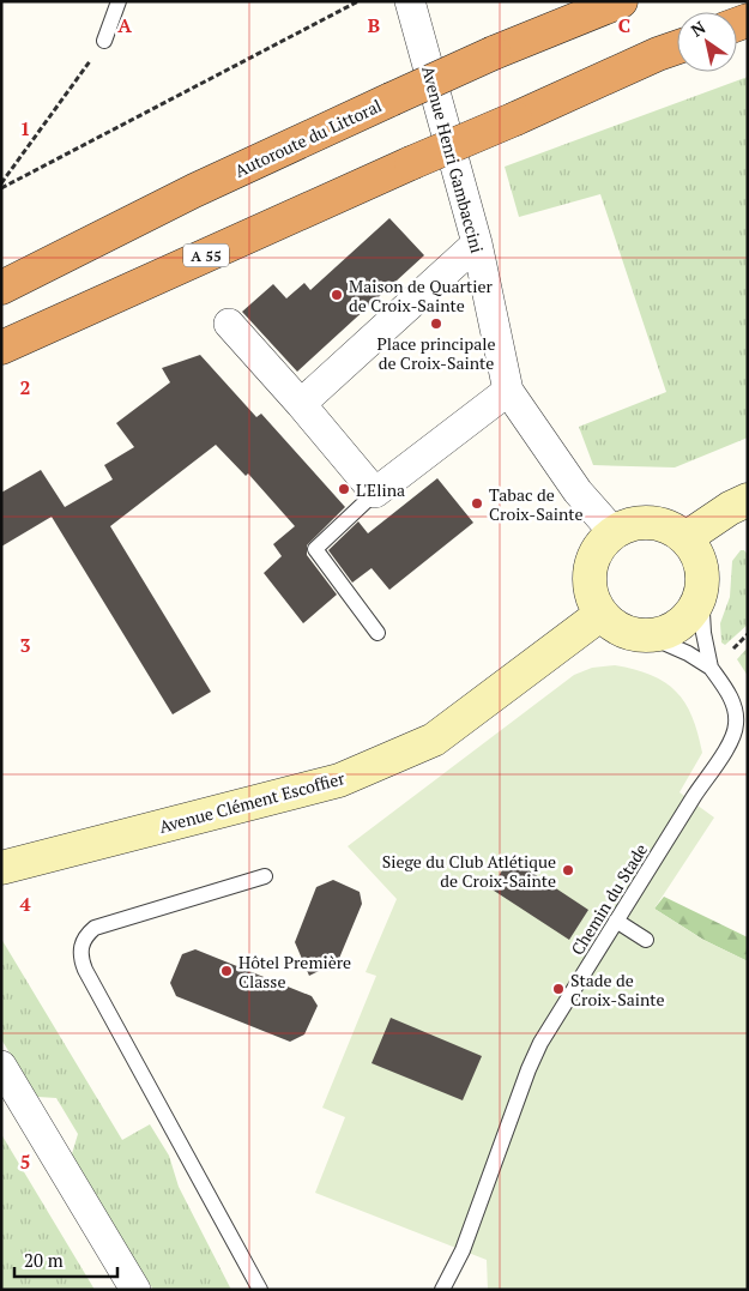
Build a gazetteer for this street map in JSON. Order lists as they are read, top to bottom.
{
  "streets": {
    "highway": ["Autoroute du Littoral", "A 55"],
    "main road": ["Avenue Clément Escoffier"],
    "street": ["Avenue Henri Gambaccini"],
    "lane": ["Chemin du Stade"]
  },
  "crossings": [
    ["Avenue Henri Gambaccini", "Avenue Clément Escoffier"],
    ["Avenue Henri Gambaccini", "Chemin du Stade"],
    ["Avenue Clément Escoffier", "Chemin du Stade"]
  ],
  "places": [
    "Maison de Quartier de Croix-Sainte",
    "Place principale de Croix-Sainte",
    "L'Elina",
    "Tabac de Croix-Sainte",
    "Siege du Club Atlétique de Croix-Sainte",
    "Hôtel Première Classe",
    "Stade de Croix-Sainte"
  ],
  "scale_bar": "20 m",
  "north": "top left",
  "grid": {
    "columns": ["A", "B", "C"],
    "rows": [
      "1",
      "2",
      "3",
      "4",
      "5"
    ]
  }
}
